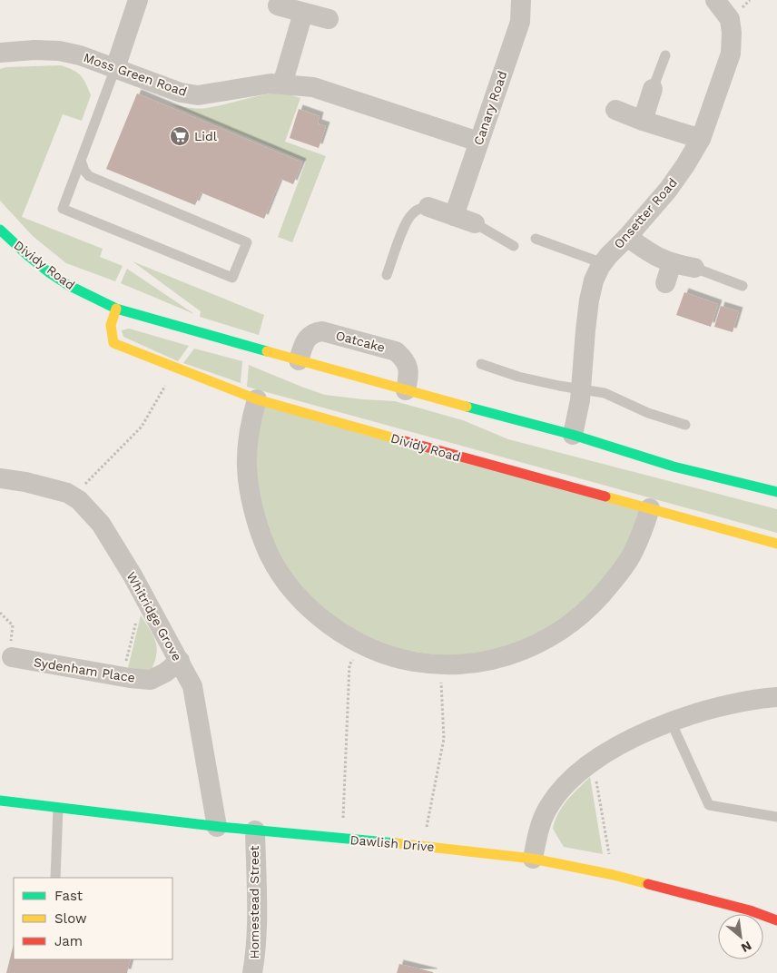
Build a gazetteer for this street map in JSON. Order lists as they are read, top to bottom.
{
  "streets": {
    "street": [
      "Moss Green Road",
      "Canary Road",
      "Onsetter Road",
      "Dividy Road",
      "Oatcake",
      "Whitridge Grove",
      "Sydenham Place",
      "Dawlish Drive",
      "Homestead Street"
    ]
  },
  "crossings": [
    ["Moss Green Road", "Canary Road"],
    ["Onsetter Road", "Dividy Road"],
    ["Dividy Road", "Oatcake"],
    ["Whitridge Grove", "Sydenham Place"],
    ["Whitridge Grove", "Dawlish Drive"],
    ["Dawlish Drive", "Homestead Street"]
  ],
  "places": {
    "supermarket": ["Lidl"]
  },
  "legend": ["Fast", "Slow", "Jam"],
  "north": "bottom right"
}
